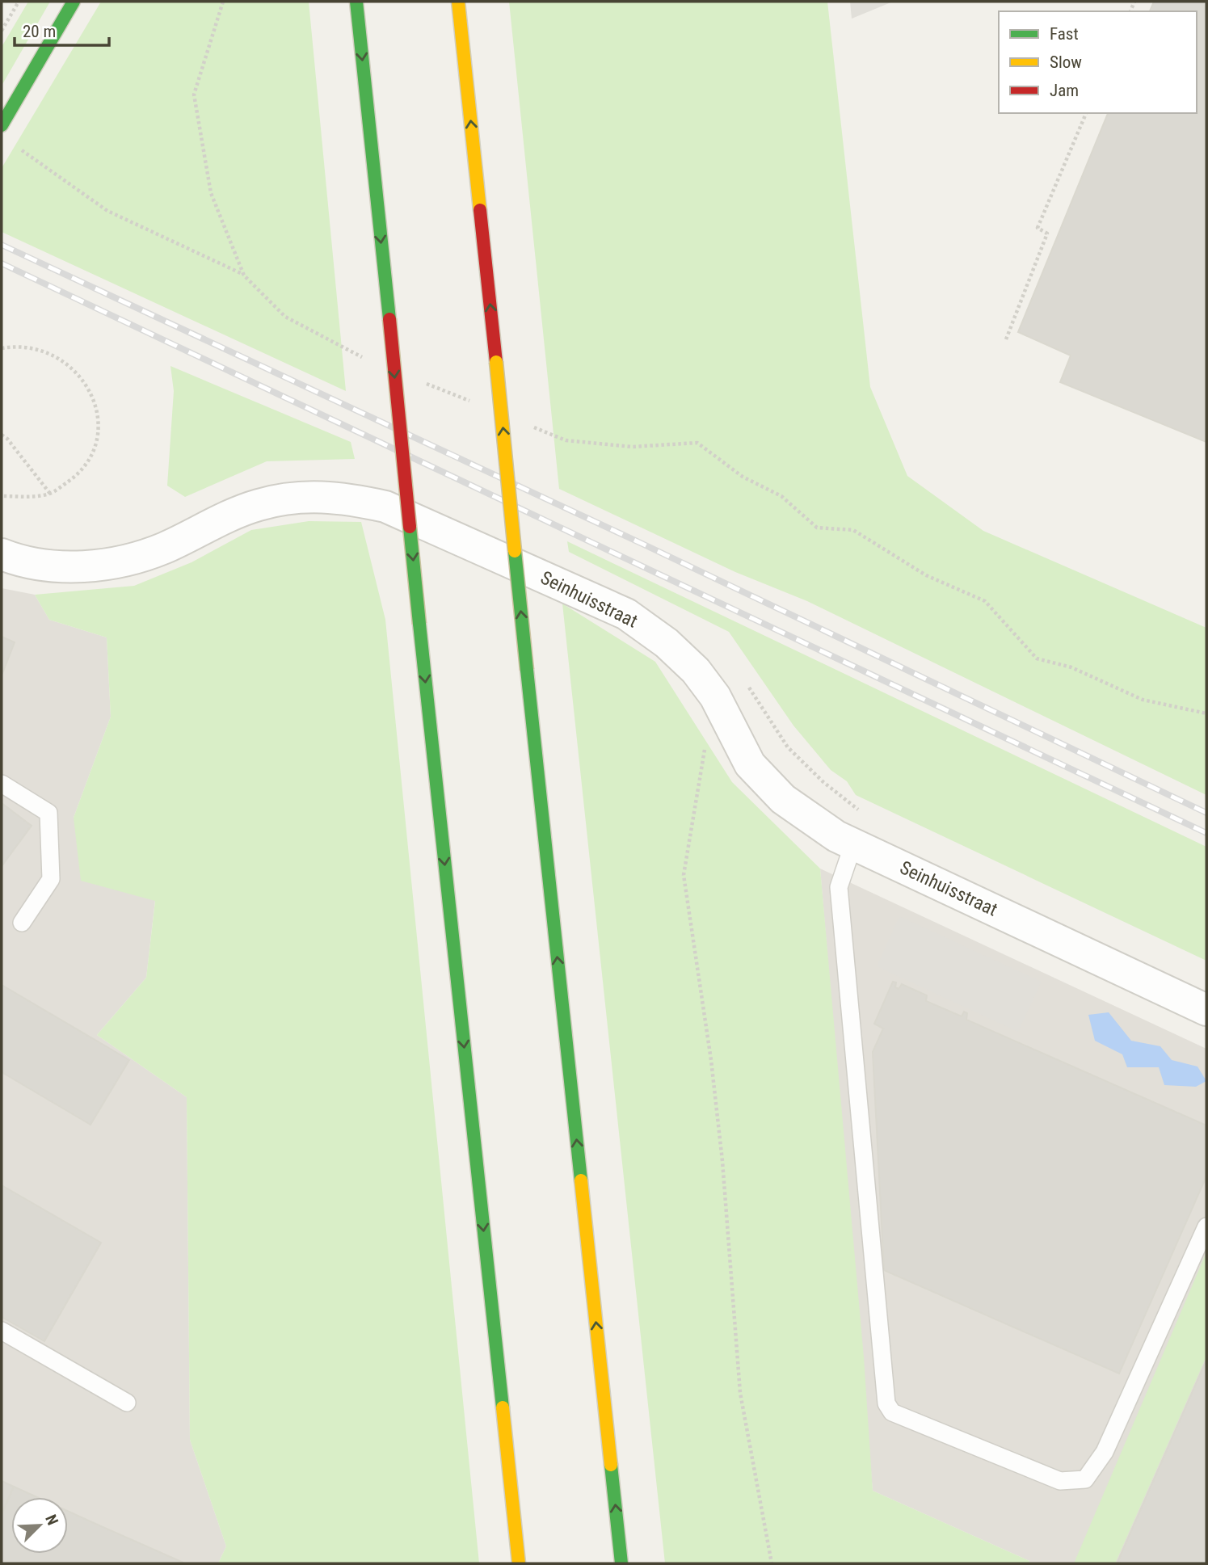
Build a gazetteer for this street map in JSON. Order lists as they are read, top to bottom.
{
  "streets": {
    "street": ["Seinhuisstraat"]
  },
  "legend": ["Fast", "Slow", "Jam"],
  "scale_bar": "20 m",
  "north": "top right"
}
